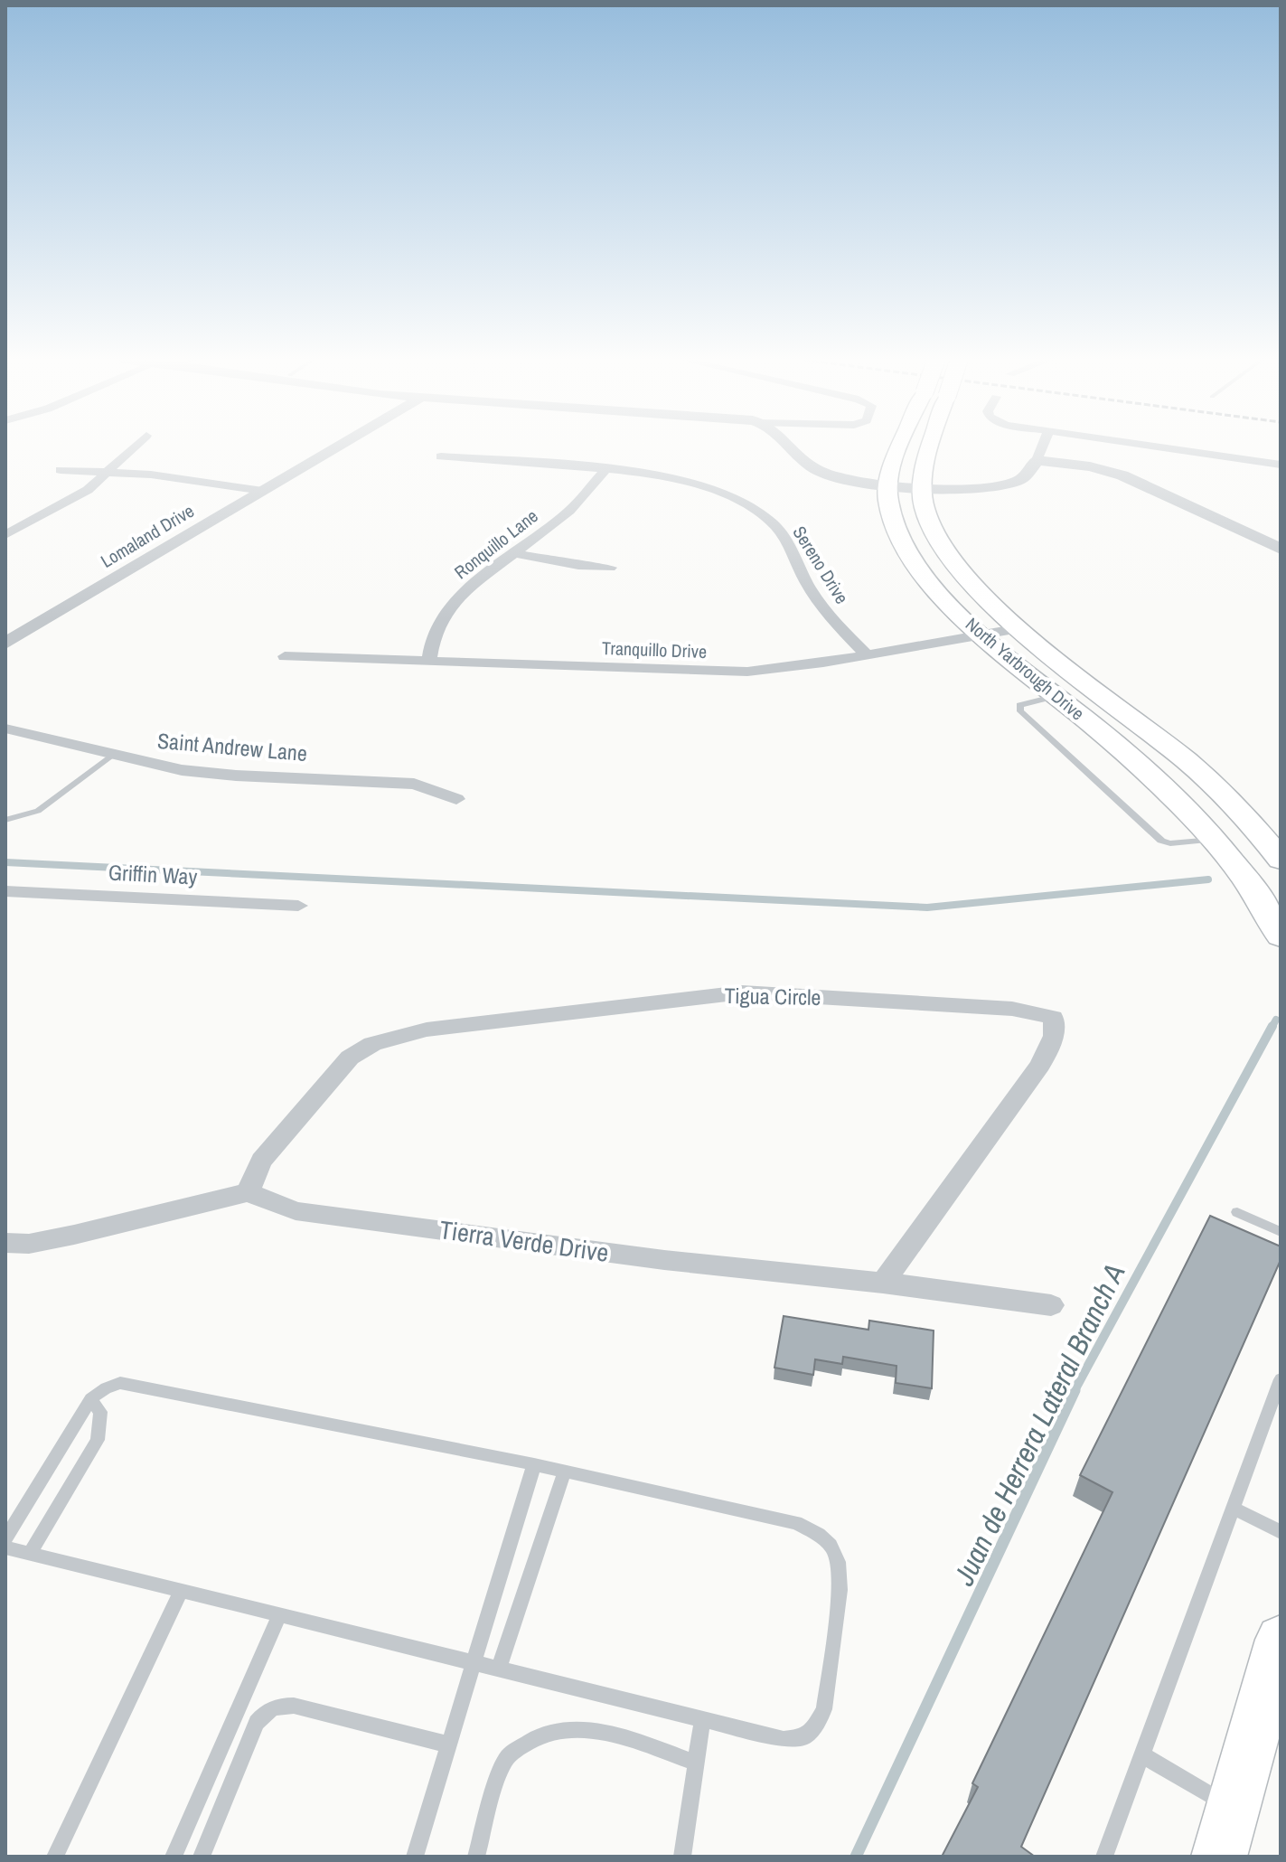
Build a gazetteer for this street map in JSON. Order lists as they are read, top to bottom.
{
  "streets": {
    "main road": ["North Yarbrough Drive"],
    "street": [
      "Lomaland Drive",
      "Ronquillo Lane",
      "Sereno Drive",
      "Tranquillo Drive",
      "Saint Andrew Lane",
      "Griffin Way",
      "Tigua Circle",
      "Tierra Verde Drive"
    ]
  },
  "crossings": [
    ["Ronquillo Lane", "Sereno Drive"],
    ["Ronquillo Lane", "Tranquillo Drive"],
    ["Sereno Drive", "Tranquillo Drive"],
    ["Tranquillo Drive", "North Yarbrough Drive"],
    ["Tigua Circle", "Tierra Verde Drive"]
  ],
  "water": ["Juan de Herrera Lateral Branch A"]
}
